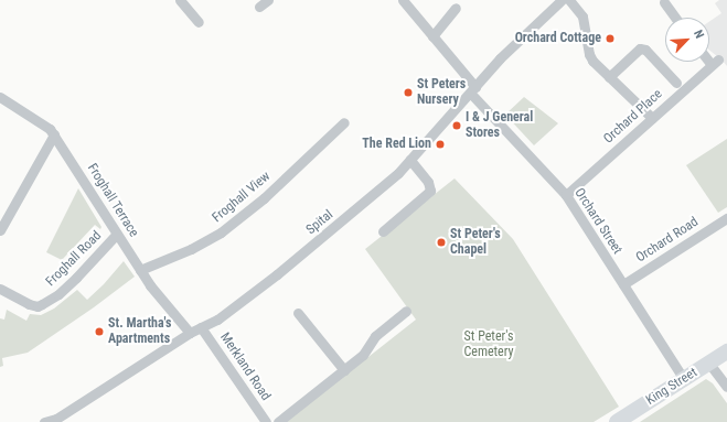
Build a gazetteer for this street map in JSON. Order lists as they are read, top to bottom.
{
  "streets": {
    "main road": ["King Street"],
    "street": [
      "Orchard Place",
      "Froghall View",
      "Froghall Terrace",
      "Orchard Street",
      "Spital",
      "Orchard Road",
      "Froghall Road",
      "Merkland Road"
    ]
  },
  "crossings": [
    ["Orchard Place", "Orchard Street"],
    ["Froghall View", "Froghall Terrace"],
    ["Froghall Terrace", "Spital"],
    ["Froghall Terrace", "Froghall Road"],
    ["Orchard Street", "Spital"],
    ["Orchard Street", "Orchard Road"],
    ["Orchard Street", "King Street"],
    ["Spital", "Merkland Road"]
  ],
  "parks": ["St Peter's Cemetery"],
  "places": [
    "Orchard Cottage",
    "St Peters Nursery",
    "I & J General Stores",
    "The Red Lion",
    "St Peter's Chapel",
    "St. Martha's Apartments"
  ],
  "north": "top right"
}
